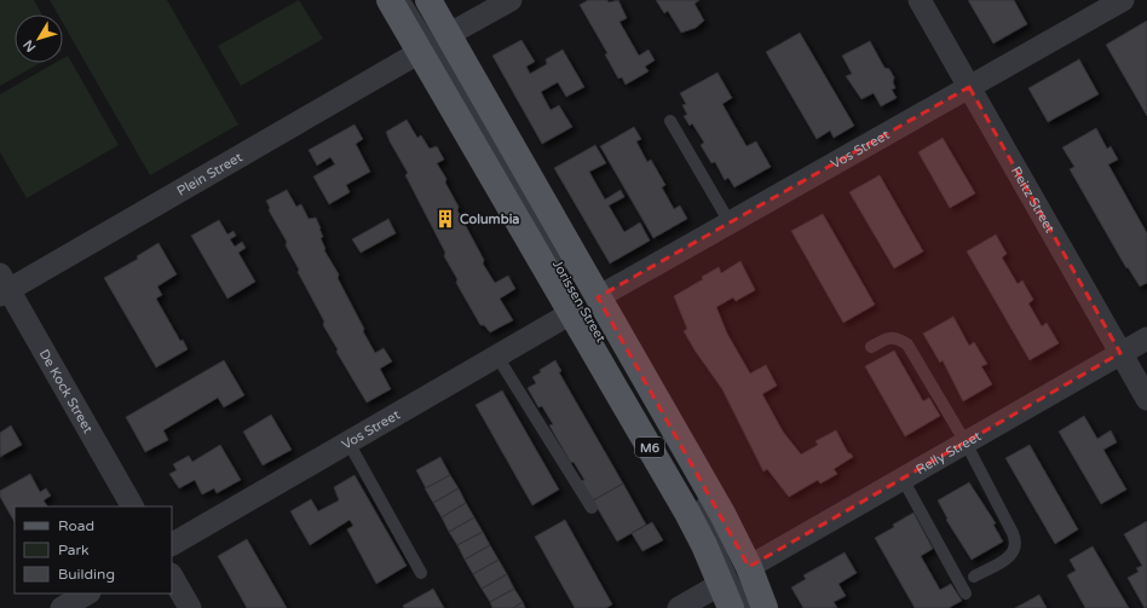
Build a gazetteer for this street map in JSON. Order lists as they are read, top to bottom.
{
  "streets": {
    "main road": ["Jorissen Street", "M6"],
    "street": [
      "Vos Street",
      "Plein Street",
      "Reitz Street",
      "De Kock Street",
      "Relly Street"
    ]
  },
  "crossings": [
    ["Vos Street", "Reitz Street"],
    ["Vos Street", "Jorissen Street"],
    ["Plein Street", "Jorissen Street"],
    ["Plein Street", "De Kock Street"],
    ["Reitz Street", "Relly Street"],
    ["Jorissen Street", "M6"],
    ["Jorissen Street", "Relly Street"],
    ["M6", "Relly Street"]
  ],
  "places": {
    "building": ["Columbia"]
  },
  "legend": ["Road", "Park", "Building"],
  "north": "bottom left"
}
